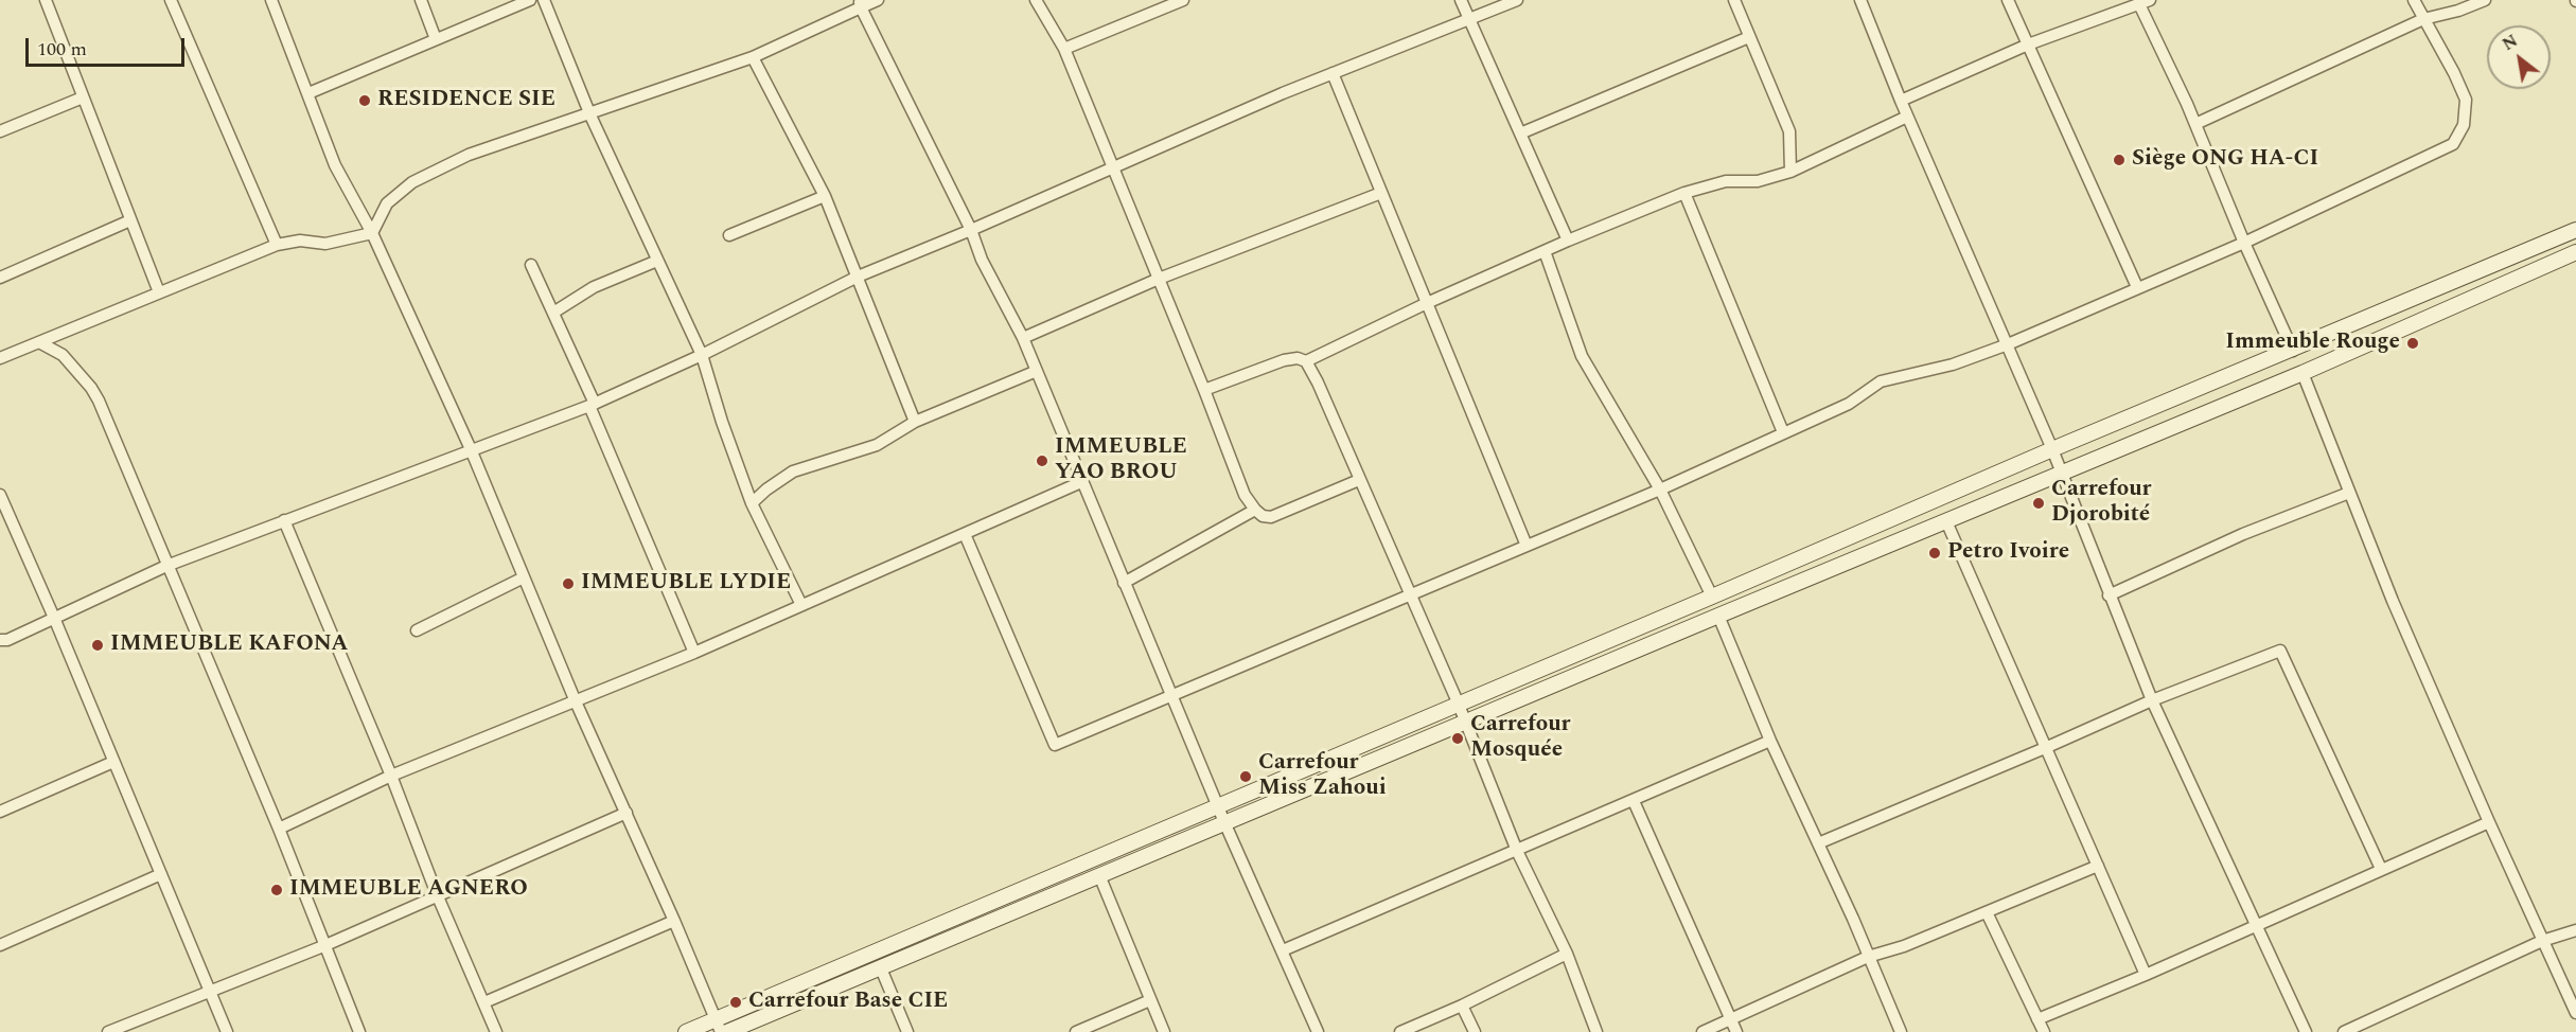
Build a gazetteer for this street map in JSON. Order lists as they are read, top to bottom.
{
  "places": [
    "RESIDENCE SIE",
    "Siège ONG HA-CI",
    "Immeuble Rouge",
    "IMMEUBLE YAO BROU",
    "Carrefour Djorobité",
    "Petro Ivoire",
    "IMMEUBLE LYDIE",
    "IMMEUBLE KAFONA",
    "Carrefour Mosquée",
    "Carrefour Miss Zahoui",
    "IMMEUBLE AGNERO",
    "Carrefour Base CIE"
  ],
  "scale_bar": "100 m",
  "north": "top left"
}
